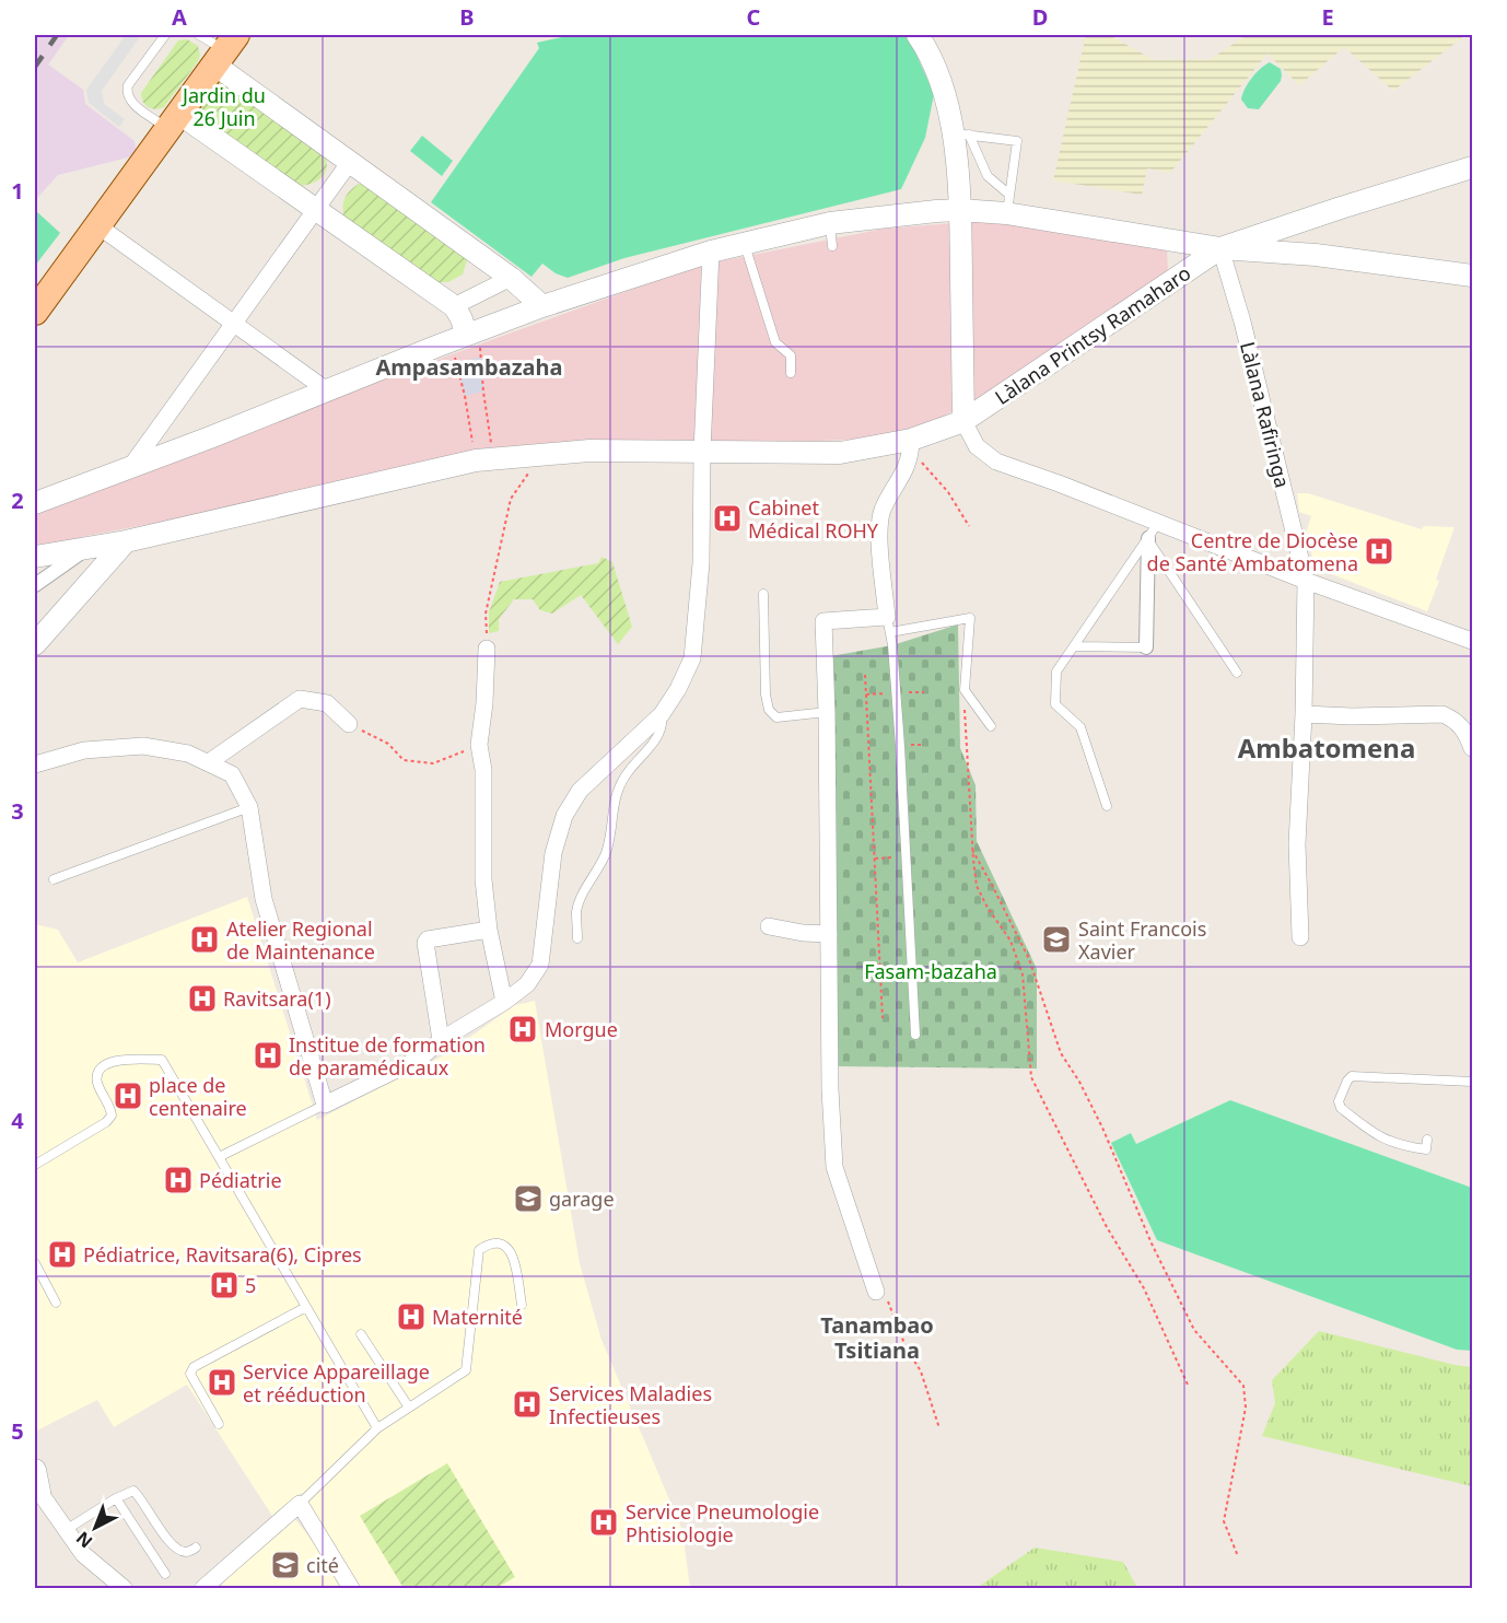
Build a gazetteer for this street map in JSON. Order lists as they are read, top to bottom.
{
  "streets": {
    "street": ["Làlana Printsy Ramaharo", "Làlana Rafiringa"]
  },
  "crossings": [
    ["Làlana Printsy Ramaharo", "Làlana Rafiringa"]
  ],
  "districts": ["Ampasambazaha", "Ambatomena", "Tanambao Tsitiana"],
  "parks": ["Jardin du 26 Juin", "Fasam-bazaha"],
  "places": {
    "hospital": [
      "Cabinet Médical ROHY",
      "Centre de Diocèse de Santé Ambatomena",
      "Atelier Regional de Maintenance",
      "Ravitsara(1)",
      "Morgue",
      "Institue de formation de paramédicaux",
      "place de centenaire",
      "Pédiatrie",
      "Pédiatrice, Ravitsara(6), Cipres",
      "5",
      "Maternité",
      "Service Appareillage et rééduction",
      "Services Maladies Infectieuses",
      "Service Pneumologie Phtisiologie"
    ],
    "school or university": ["Saint Francois Xavier", "garage", "cité"]
  },
  "north": "bottom left",
  "grid": {
    "columns": [
      "A",
      "B",
      "C",
      "D",
      "E"
    ],
    "rows": [
      "1",
      "2",
      "3",
      "4",
      "5"
    ]
  }
}
